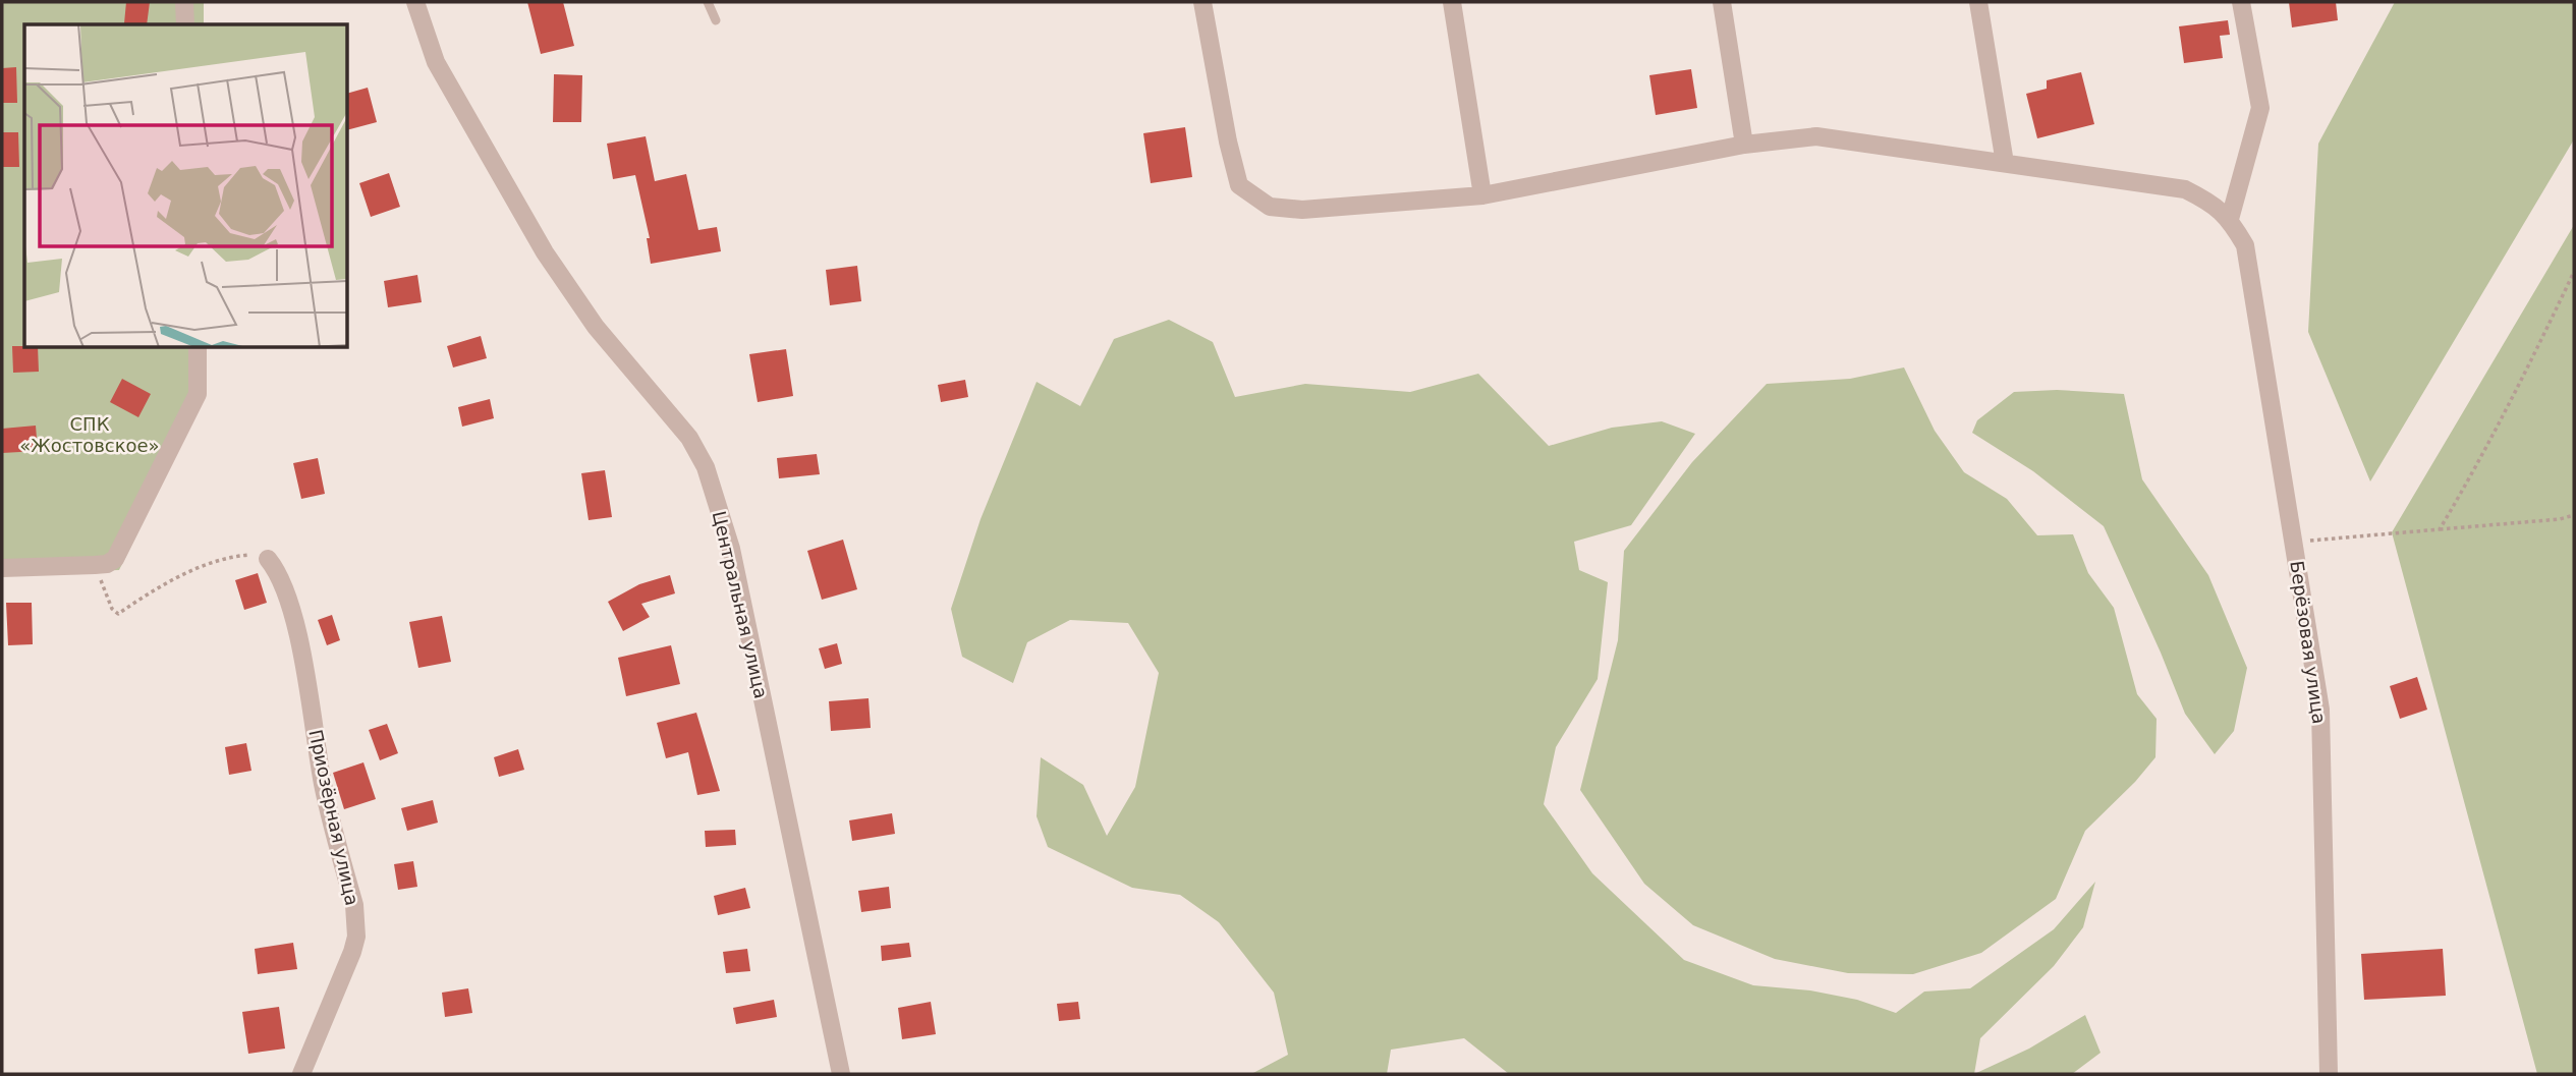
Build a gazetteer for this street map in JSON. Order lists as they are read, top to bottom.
{
  "streets": {
    "street": ["Центральная улица", "Берёзовая улица", "Приозёрная улица"]
  },
  "parks": ["СПК «Жостовское»"]
}
